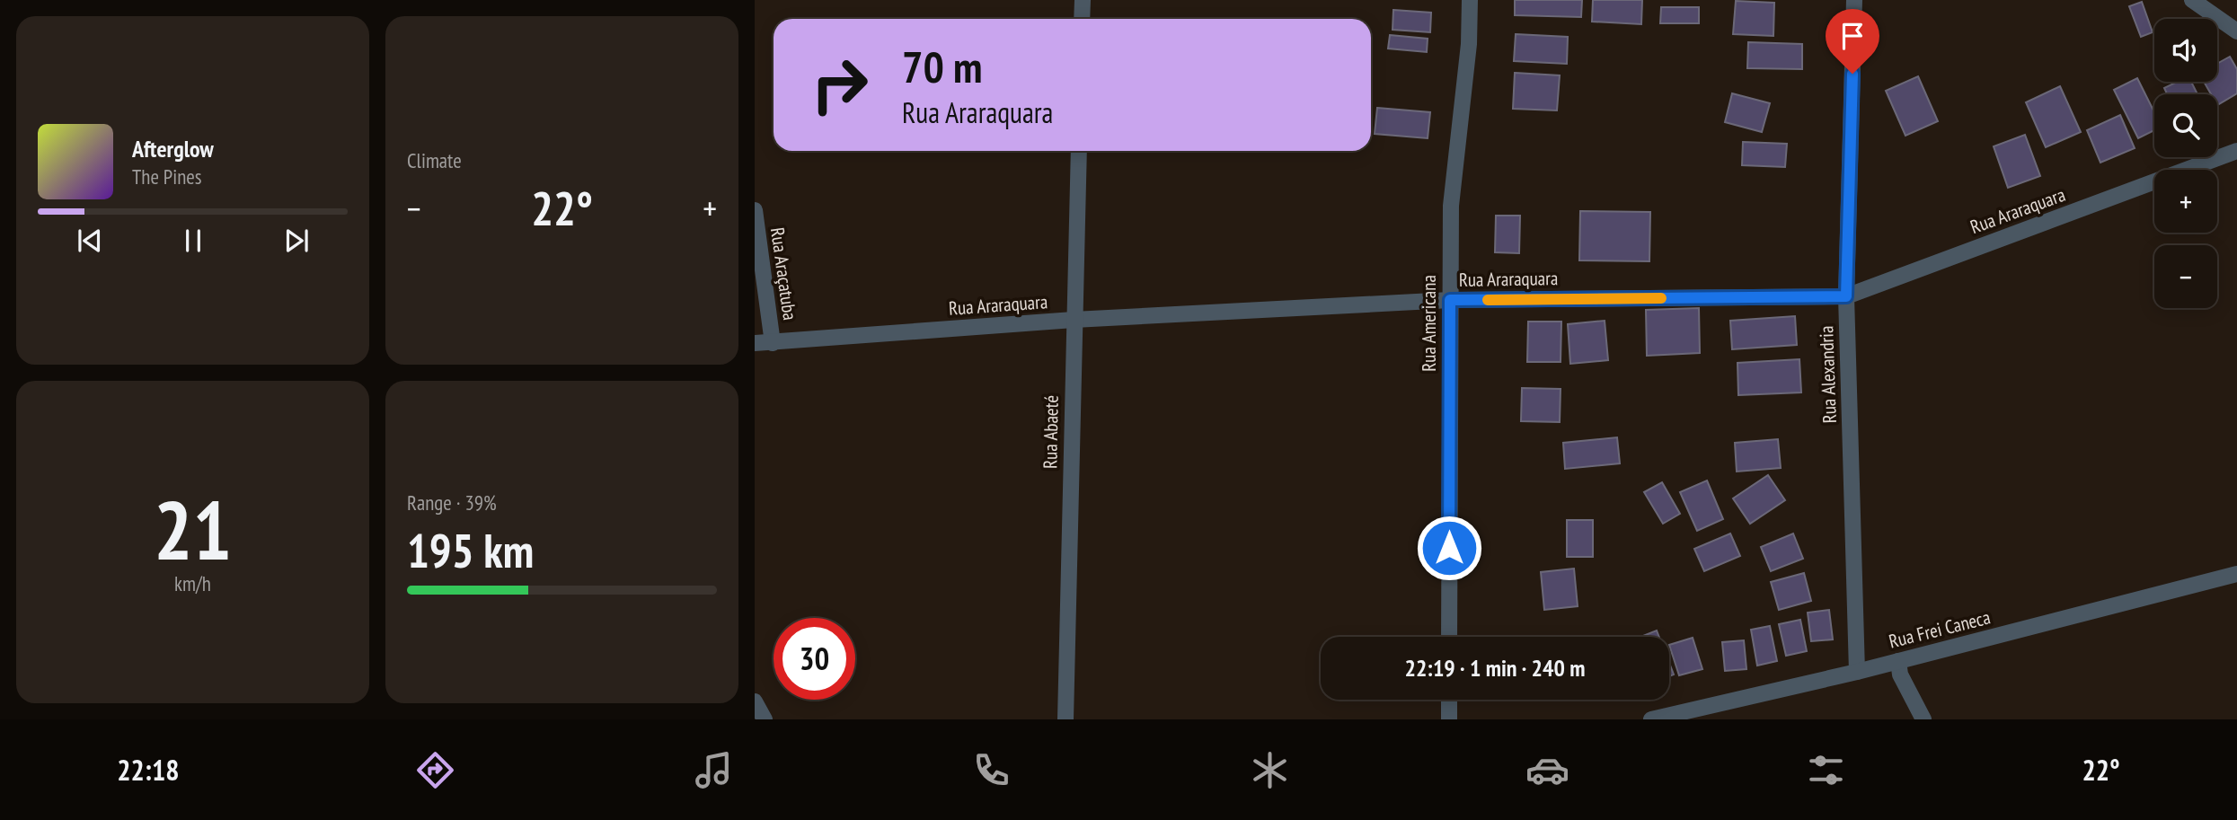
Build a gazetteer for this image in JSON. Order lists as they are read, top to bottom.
{
  "streets": {
    "street": [
      "Rua Araraquara",
      "Rua Araçatuba",
      "Rua Americana",
      "Rua Alexandria",
      "Rua Abaeté",
      "Rua Frei Caneca"
    ]
  },
  "crossings": [
    ["Rua Araraquara", "Rua Araçatuba"],
    ["Rua Araraquara", "Rua Americana"],
    ["Rua Araraquara", "Rua Alexandria"],
    ["Rua Araraquara", "Rua Abaeté"],
    ["Rua Alexandria", "Rua Frei Caneca"]
  ],
  "page": {
    "tile": [
      "Climate",
      ["21", "km/h"],
      ["Range · 39%", "195 km"]
    ],
    "map_buttons": ["+", "−"],
    "turn": ["70 m", "Rua Araraquara"],
    "song": ["Afterglow", "The Pines"],
    "heat": ["−", "22°", "+"],
    "limit": "30",
    "trip": "22:19 · 1 min · 240 m",
    "tabs": ["22:18", "22°"]
  }
}
